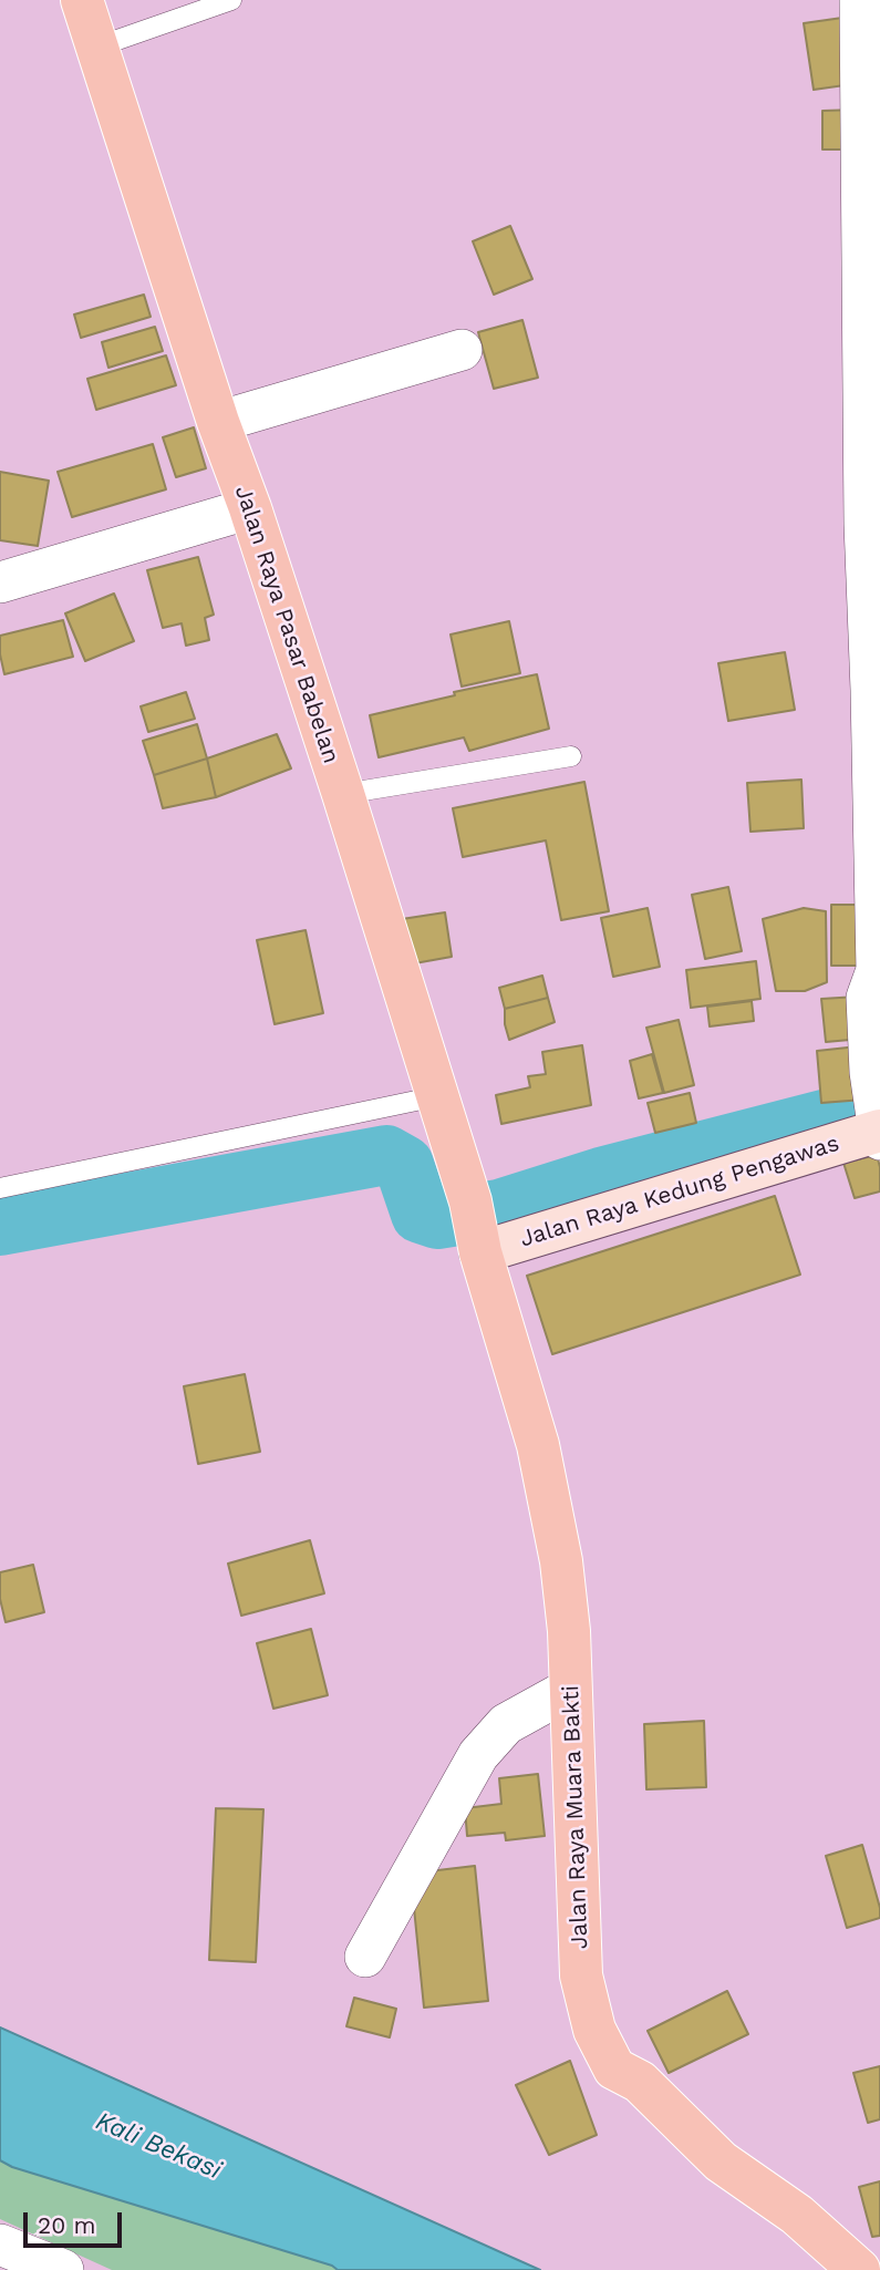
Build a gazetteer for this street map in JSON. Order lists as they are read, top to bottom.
{
  "streets": {
    "main road": ["Jalan Raya Pasar Babelan", "Jalan Raya Muara Bakti"],
    "street": ["Jalan Raya Kedung Pengawas"]
  },
  "crossings": [
    ["Jalan Raya Pasar Babelan", "Jalan Raya Kedung Pengawas"],
    ["Jalan Raya Pasar Babelan", "Jalan Raya Muara Bakti"],
    ["Jalan Raya Kedung Pengawas", "Jalan Raya Muara Bakti"]
  ],
  "water": ["Kali Bekasi"],
  "scale_bar": "20 m"
}
